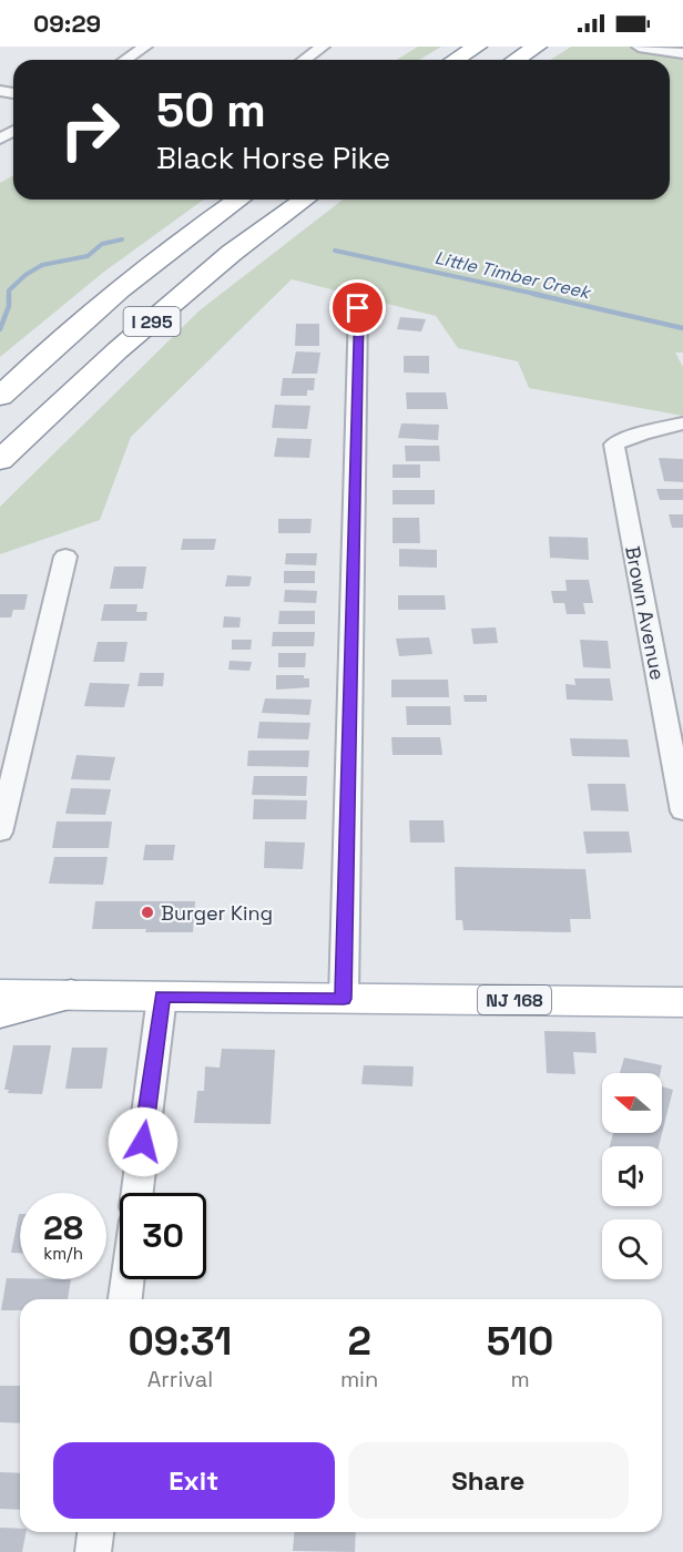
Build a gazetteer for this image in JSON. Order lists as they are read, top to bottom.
{
  "streets": {
    "main road": ["I 295", "NJ 168"],
    "street": ["Brown Avenue"]
  },
  "water": ["Little Timber Creek"],
  "places": ["Burger King"],
  "north": "left",
  "page": {
    "status": "09:29",
    "turn": ["50 m", "Black Horse Pike"],
    "speed": "28 km/h",
    "limit": "30",
    "eta": [
      "09:31",
      "Arrival",
      "2",
      "min",
      "510",
      "m"
    ],
    "buttons": ["Exit", "Share"]
  }
}
